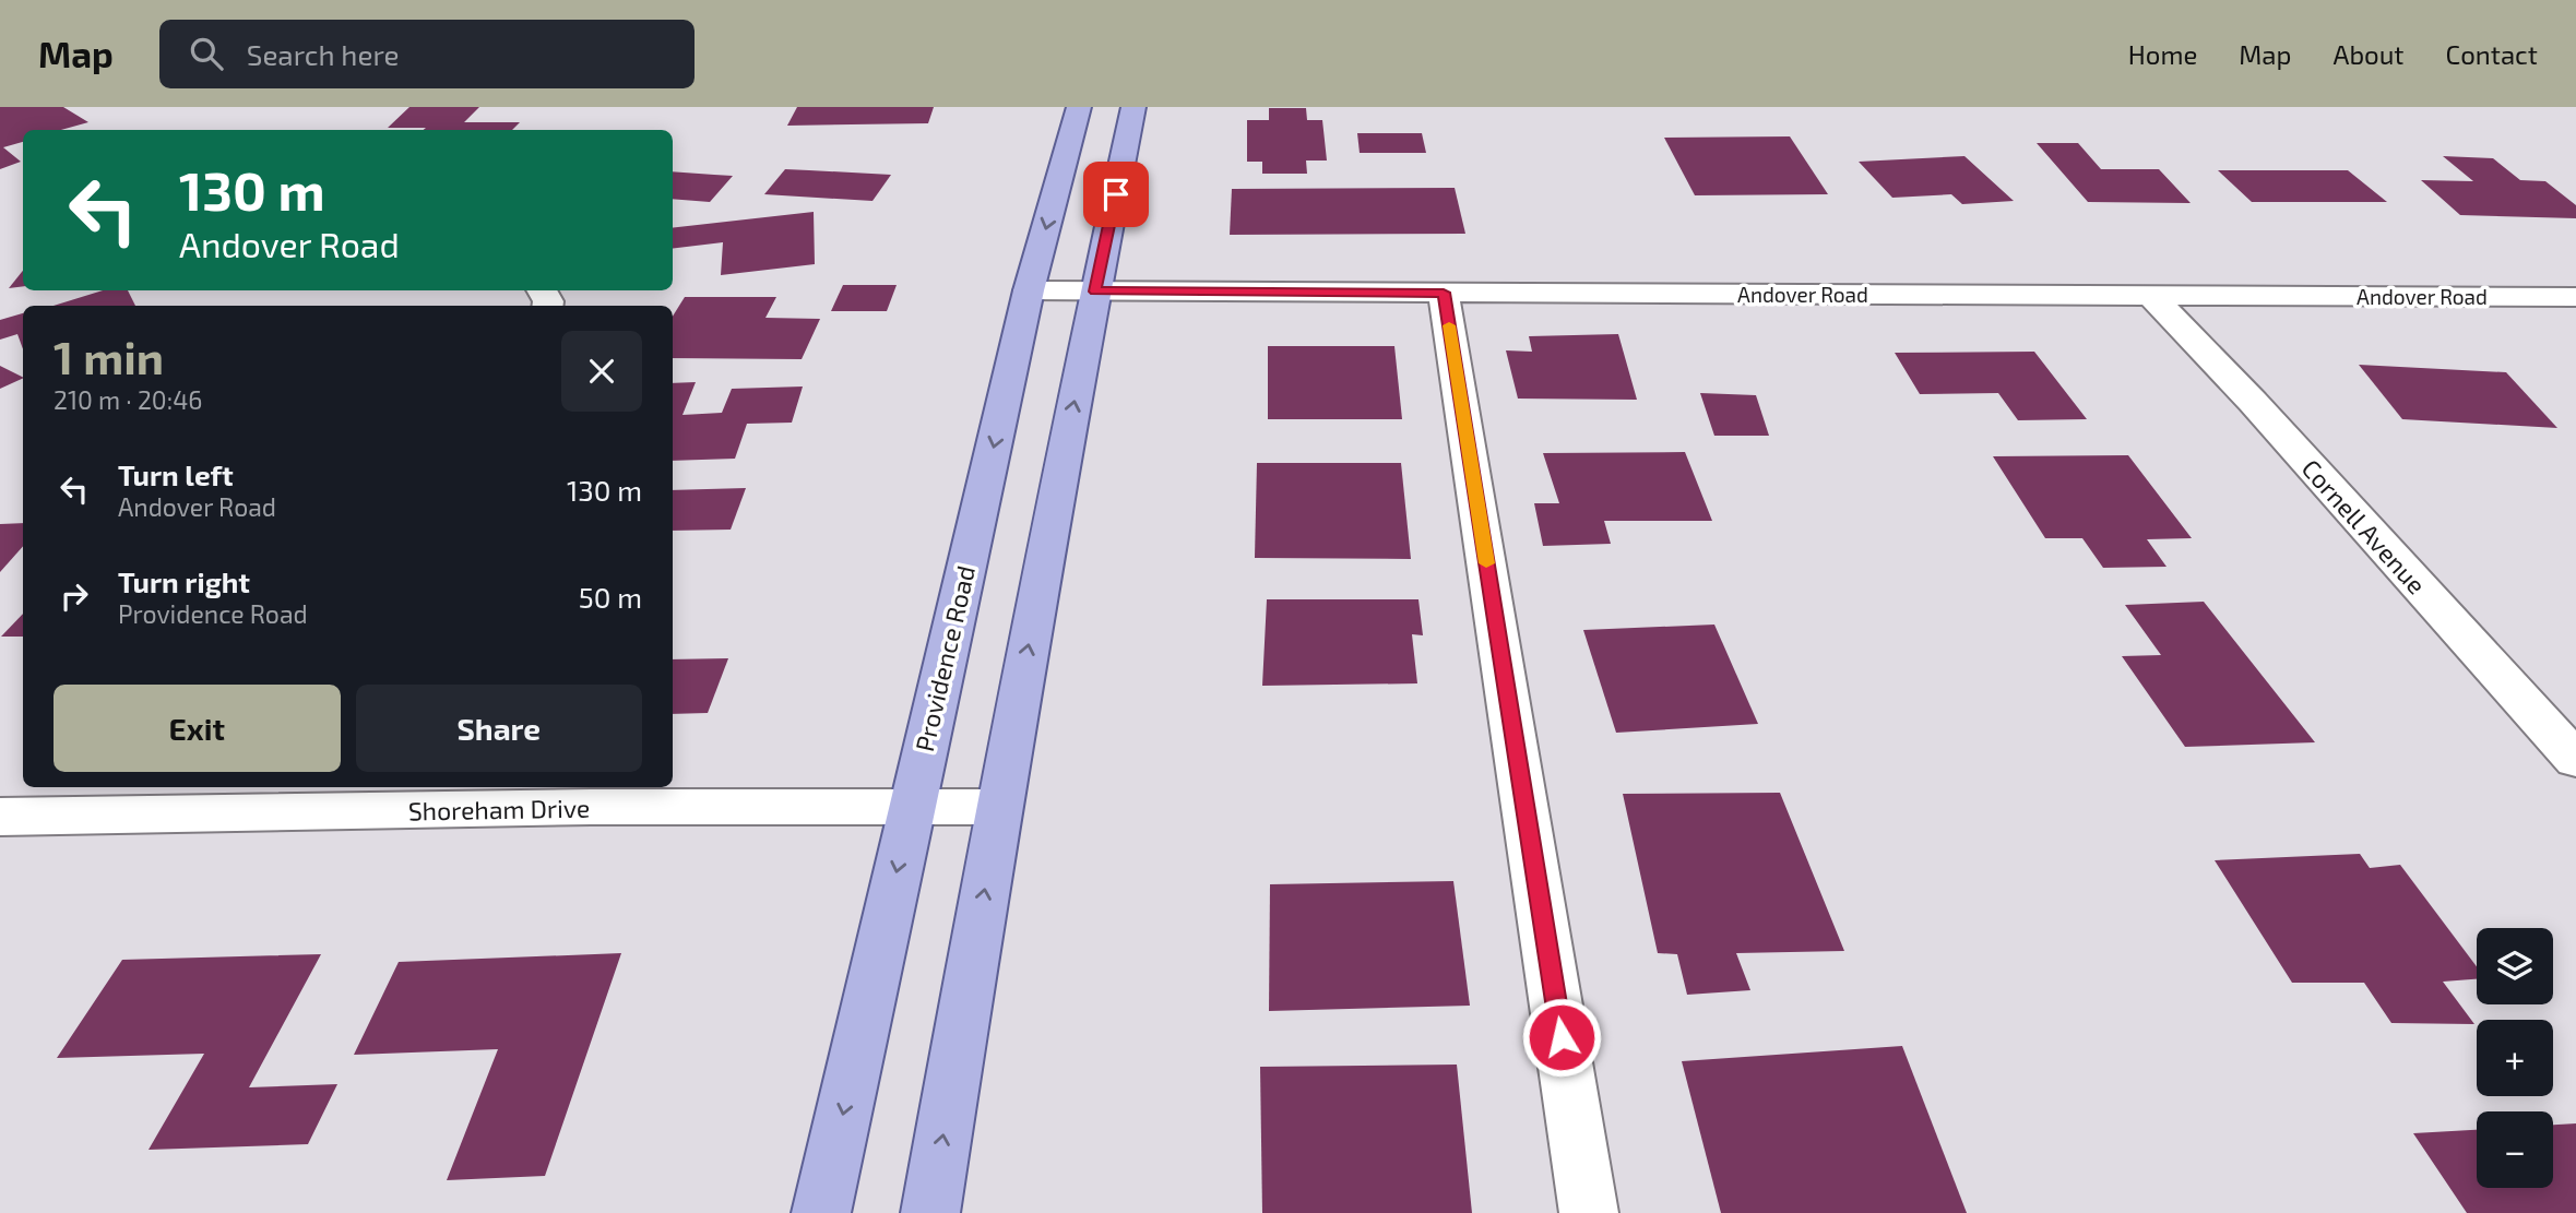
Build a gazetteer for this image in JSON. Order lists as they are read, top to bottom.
{
  "streets": {
    "main road": ["Providence Road"],
    "street": ["Andover Road", "Cornell Avenue", "Shoreham Drive"]
  },
  "crossings": [
    ["Andover Road", "Cornell Avenue"],
    ["Andover Road", "Providence Road"],
    ["Providence Road", "Shoreham Drive"]
  ],
  "page": {
    "header": "Map",
    "search": "Search here",
    "nav": [
      "Home",
      "Map",
      "About",
      "Contact"
    ],
    "turn": ["130 m", "Andover Road"],
    "heading": ["1 min", "210 m · 20:46"],
    "list": [
      {
        "name": "Turn left",
        "note": "Andover Road",
        "value": "130 m"
      },
      {
        "name": "Turn right",
        "note": "Providence Road",
        "value": "50 m"
      }
    ],
    "buttons": ["Exit", "Share"],
    "map_buttons": ["+", "−"]
  }
}
